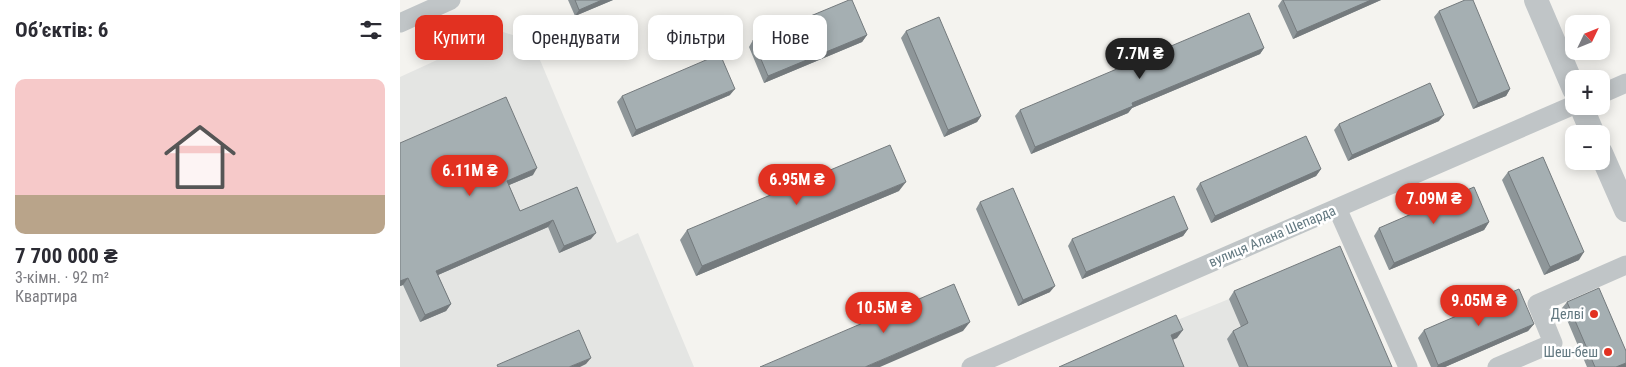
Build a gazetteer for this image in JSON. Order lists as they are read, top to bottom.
{
  "streets": {
    "street": ["вулиця Алана Шепарда"]
  },
  "places": ["Делві", "Шеш-беш"],
  "north": "top right",
  "page": {
    "heading": "Об’єктів: 6",
    "map_buttons": ["+", "−"],
    "chip": [
      "Купити",
      "Орендувати",
      "Фільтри",
      "Нове"
    ],
    "price": [
      "7.7M ₴",
      "6.11M ₴",
      "6.95M ₴",
      "7.09M ₴",
      "9.05M ₴",
      "10.5M ₴"
    ],
    "list": [
      {
        "name": "7 700 000 ₴",
        "note": "3-кімн. · 92 m² · Квартира"
      }
    ]
  }
}
